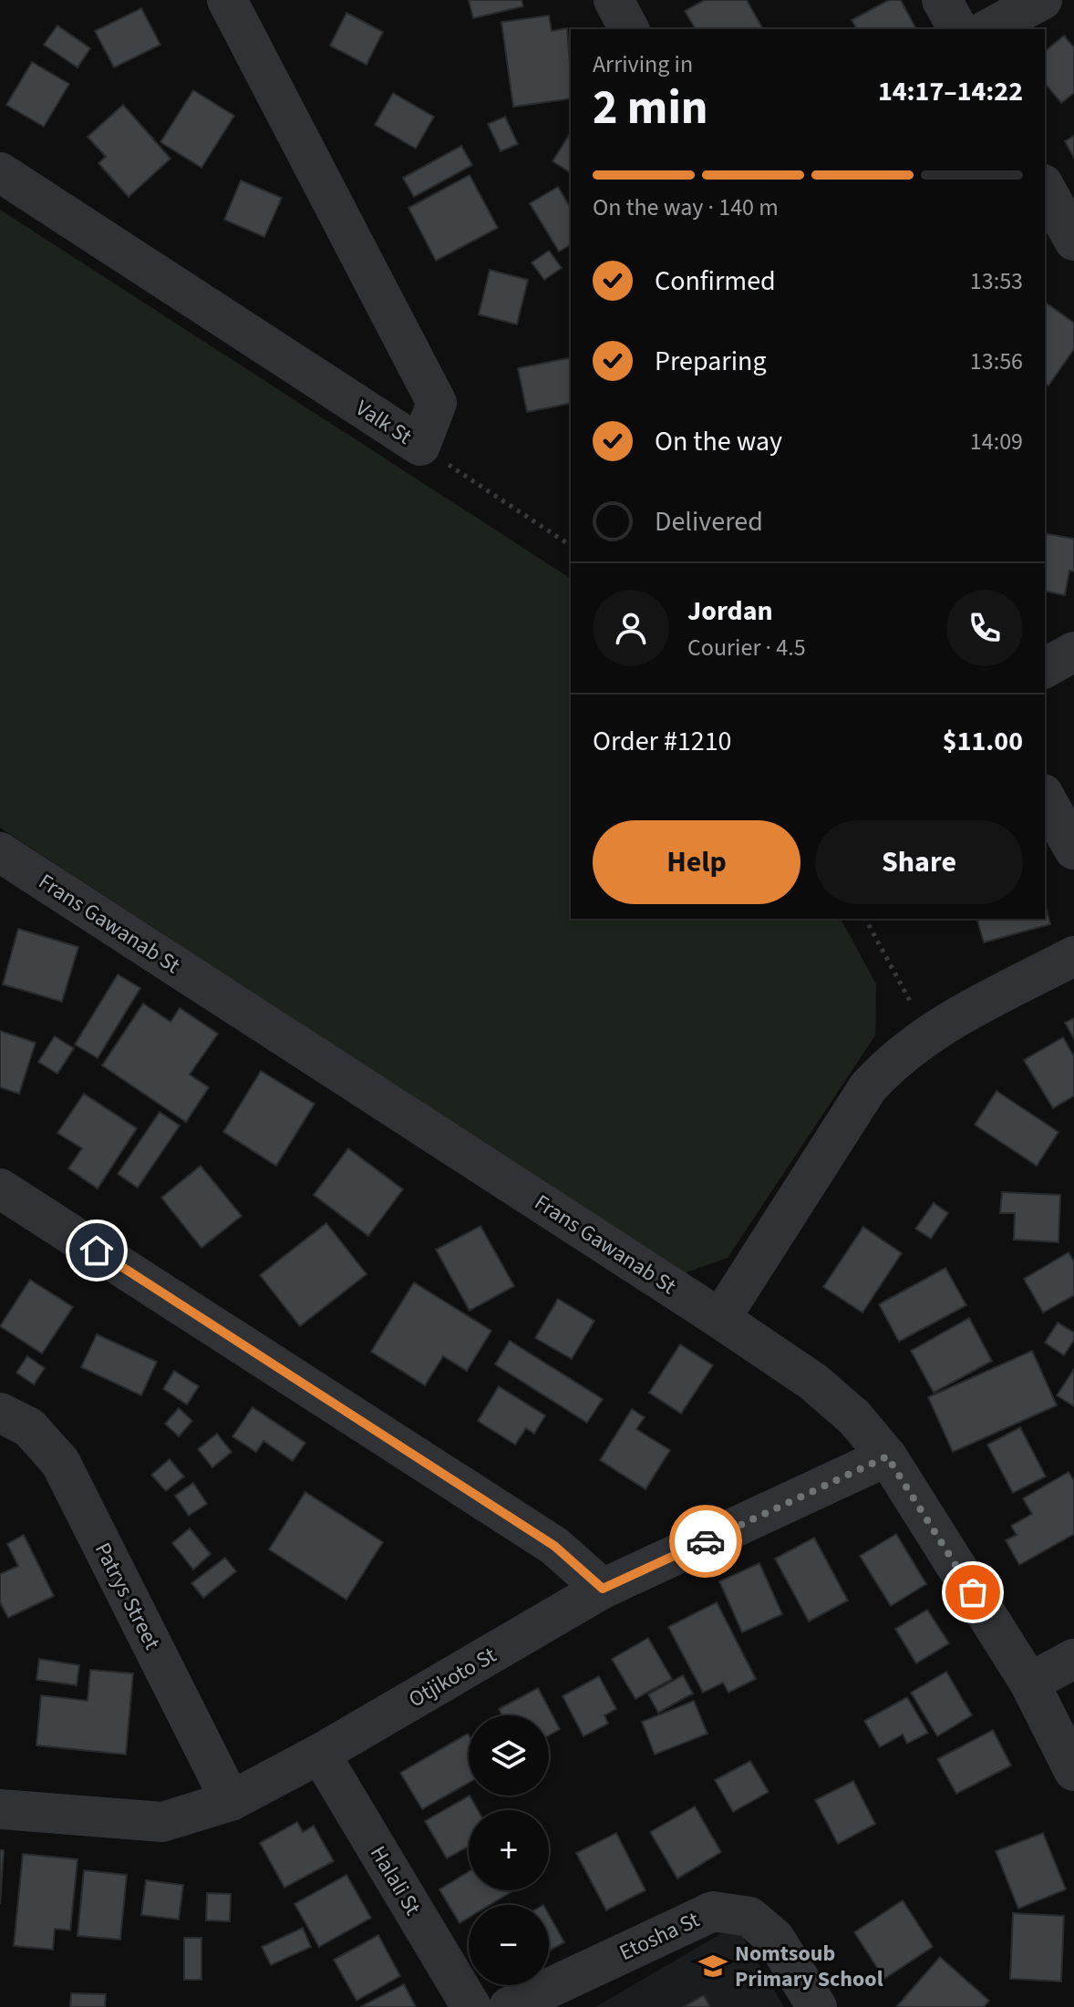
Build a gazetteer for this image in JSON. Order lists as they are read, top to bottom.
{
  "streets": {
    "street": [
      "Valk St",
      "Frans Gawanab St",
      "Patrys Street",
      "Otjikoto St",
      "Halali St",
      "Etosha St"
    ]
  },
  "crossings": [
    ["Frans Gawanab St", "Otjikoto St"],
    ["Patrys Street", "Otjikoto St"],
    ["Otjikoto St", "Halali St"]
  ],
  "places": {
    "school or university": ["Nomtsoub Primary School"]
  },
  "page": {
    "heading": ["2 min", "Arriving in", "14:17–14:22"],
    "panel": [
      "Jordan",
      "Courier · 4.5",
      "Order #1210",
      "$11.00"
    ],
    "bar": "On the way · 140 m",
    "list": [
      ["Confirmed", "13:53"],
      ["Preparing", "13:56"],
      ["On the way", "14:09"],
      "Delivered"
    ],
    "buttons": ["Help", "Share"],
    "map_buttons": ["+", "−"]
  }
}
